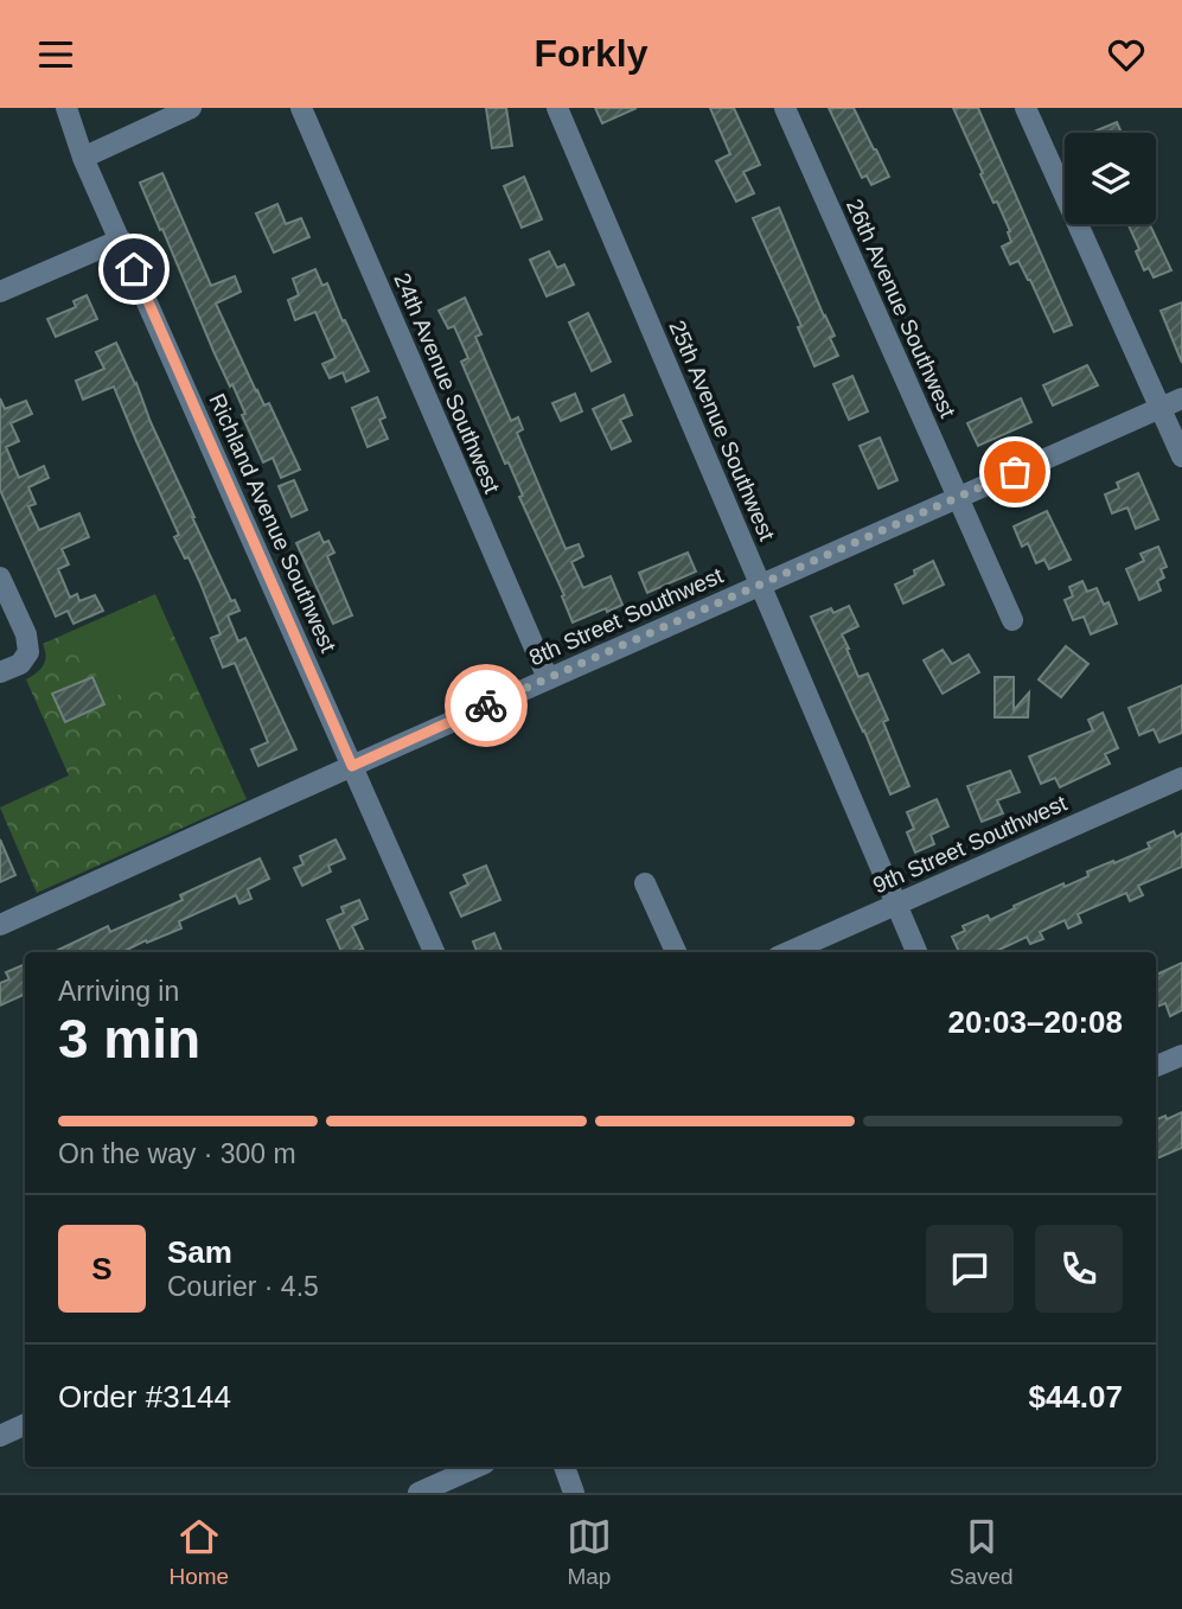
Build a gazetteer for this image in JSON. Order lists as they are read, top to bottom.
{
  "streets": {
    "street": [
      "26th Avenue Southwest",
      "24th Avenue Southwest",
      "25th Avenue Southwest",
      "Richland Avenue Southwest",
      "8th Street Southwest",
      "9th Street Southwest"
    ]
  },
  "crossings": [
    ["26th Avenue Southwest", "8th Street Southwest"],
    ["24th Avenue Southwest", "8th Street Southwest"],
    ["25th Avenue Southwest", "8th Street Southwest"],
    ["25th Avenue Southwest", "9th Street Southwest"],
    ["Richland Avenue Southwest", "8th Street Southwest"]
  ],
  "page": {
    "header": "Forkly",
    "heading": ["3 min", "Arriving in", "20:03–20:08"],
    "panel": [
      "Sam",
      "Courier · 4.5",
      "Order #3144",
      "$44.07"
    ],
    "bar": "On the way · 300 m",
    "round": "S",
    "tabs": ["Home", "Map", "Saved"]
  }
}
